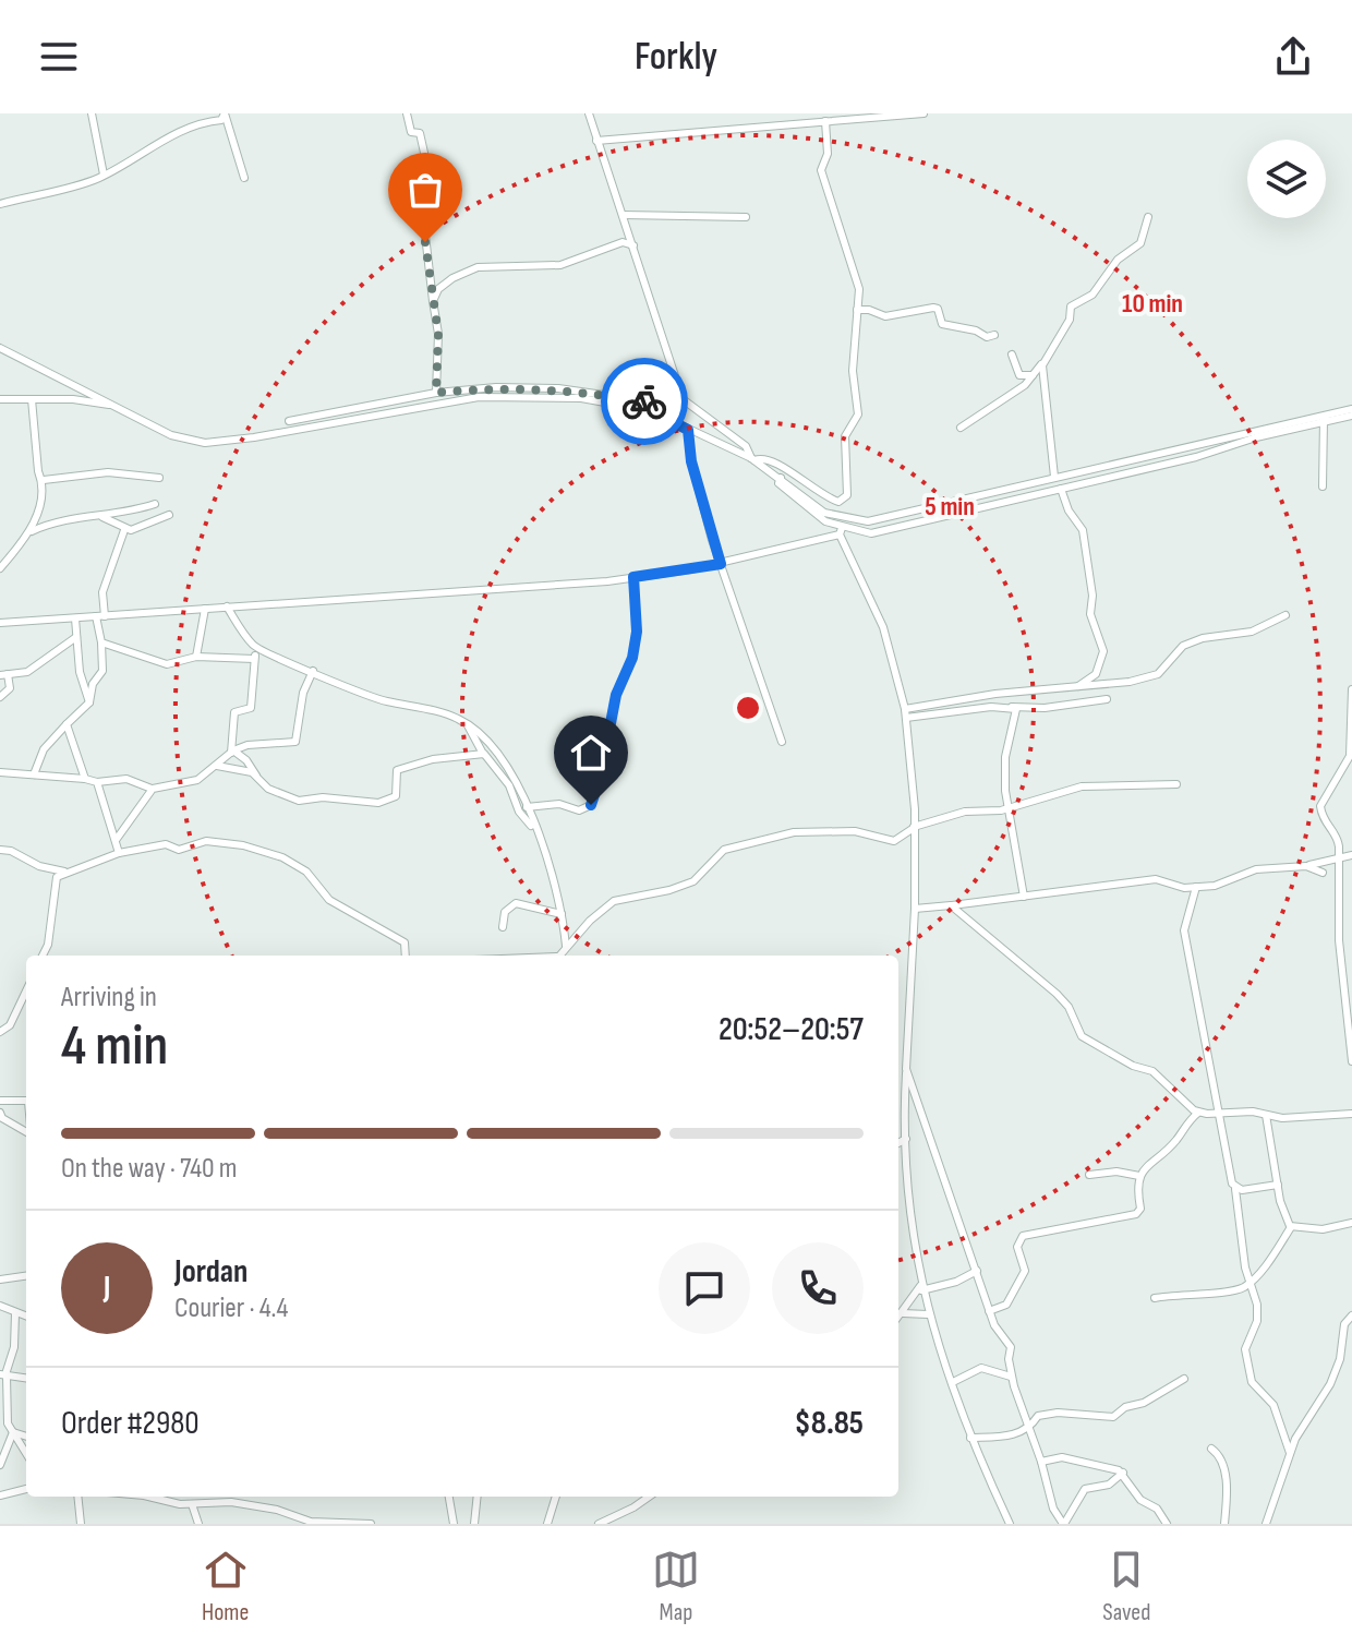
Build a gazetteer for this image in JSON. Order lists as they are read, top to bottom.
{
  "page": {
    "header": "Forkly",
    "heading": ["4 min", "Arriving in", "20:52–20:57"],
    "panel": [
      "Jordan",
      "Courier · 4.4",
      "Order #2980",
      "$8.85"
    ],
    "bar": "On the way · 740 m",
    "round": "J",
    "tabs": ["Home", "Map", "Saved"]
  },
  "rings": ["10 min", "5 min"]
}
